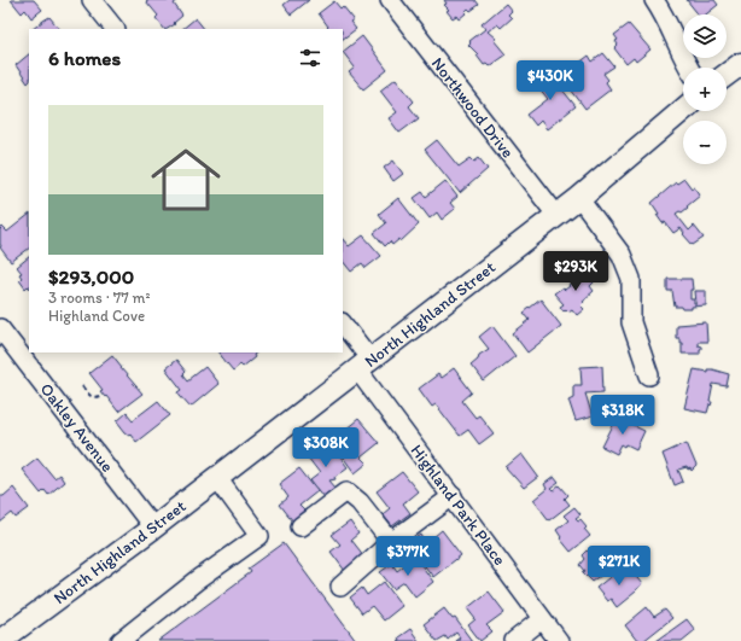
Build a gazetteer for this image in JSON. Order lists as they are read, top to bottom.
{
  "streets": {
    "main road": ["North Highland Street"],
    "street": ["Northwood Drive", "Oakley Avenue", "Highland Park Place"]
  },
  "crossings": [
    ["Northwood Drive", "North Highland Street"],
    ["North Highland Street", "Oakley Avenue"],
    ["North Highland Street", "Highland Park Place"]
  ],
  "page": {
    "map_buttons": ["+", "−"],
    "heading": "6 homes",
    "price": [
      "$430K",
      "$293K",
      "$318K",
      "$308K",
      "$377K",
      "$271K"
    ],
    "list": [
      {
        "name": "$293,000",
        "note": "3 rooms · 77 m² · Highland Cove"
      }
    ]
  }
}
